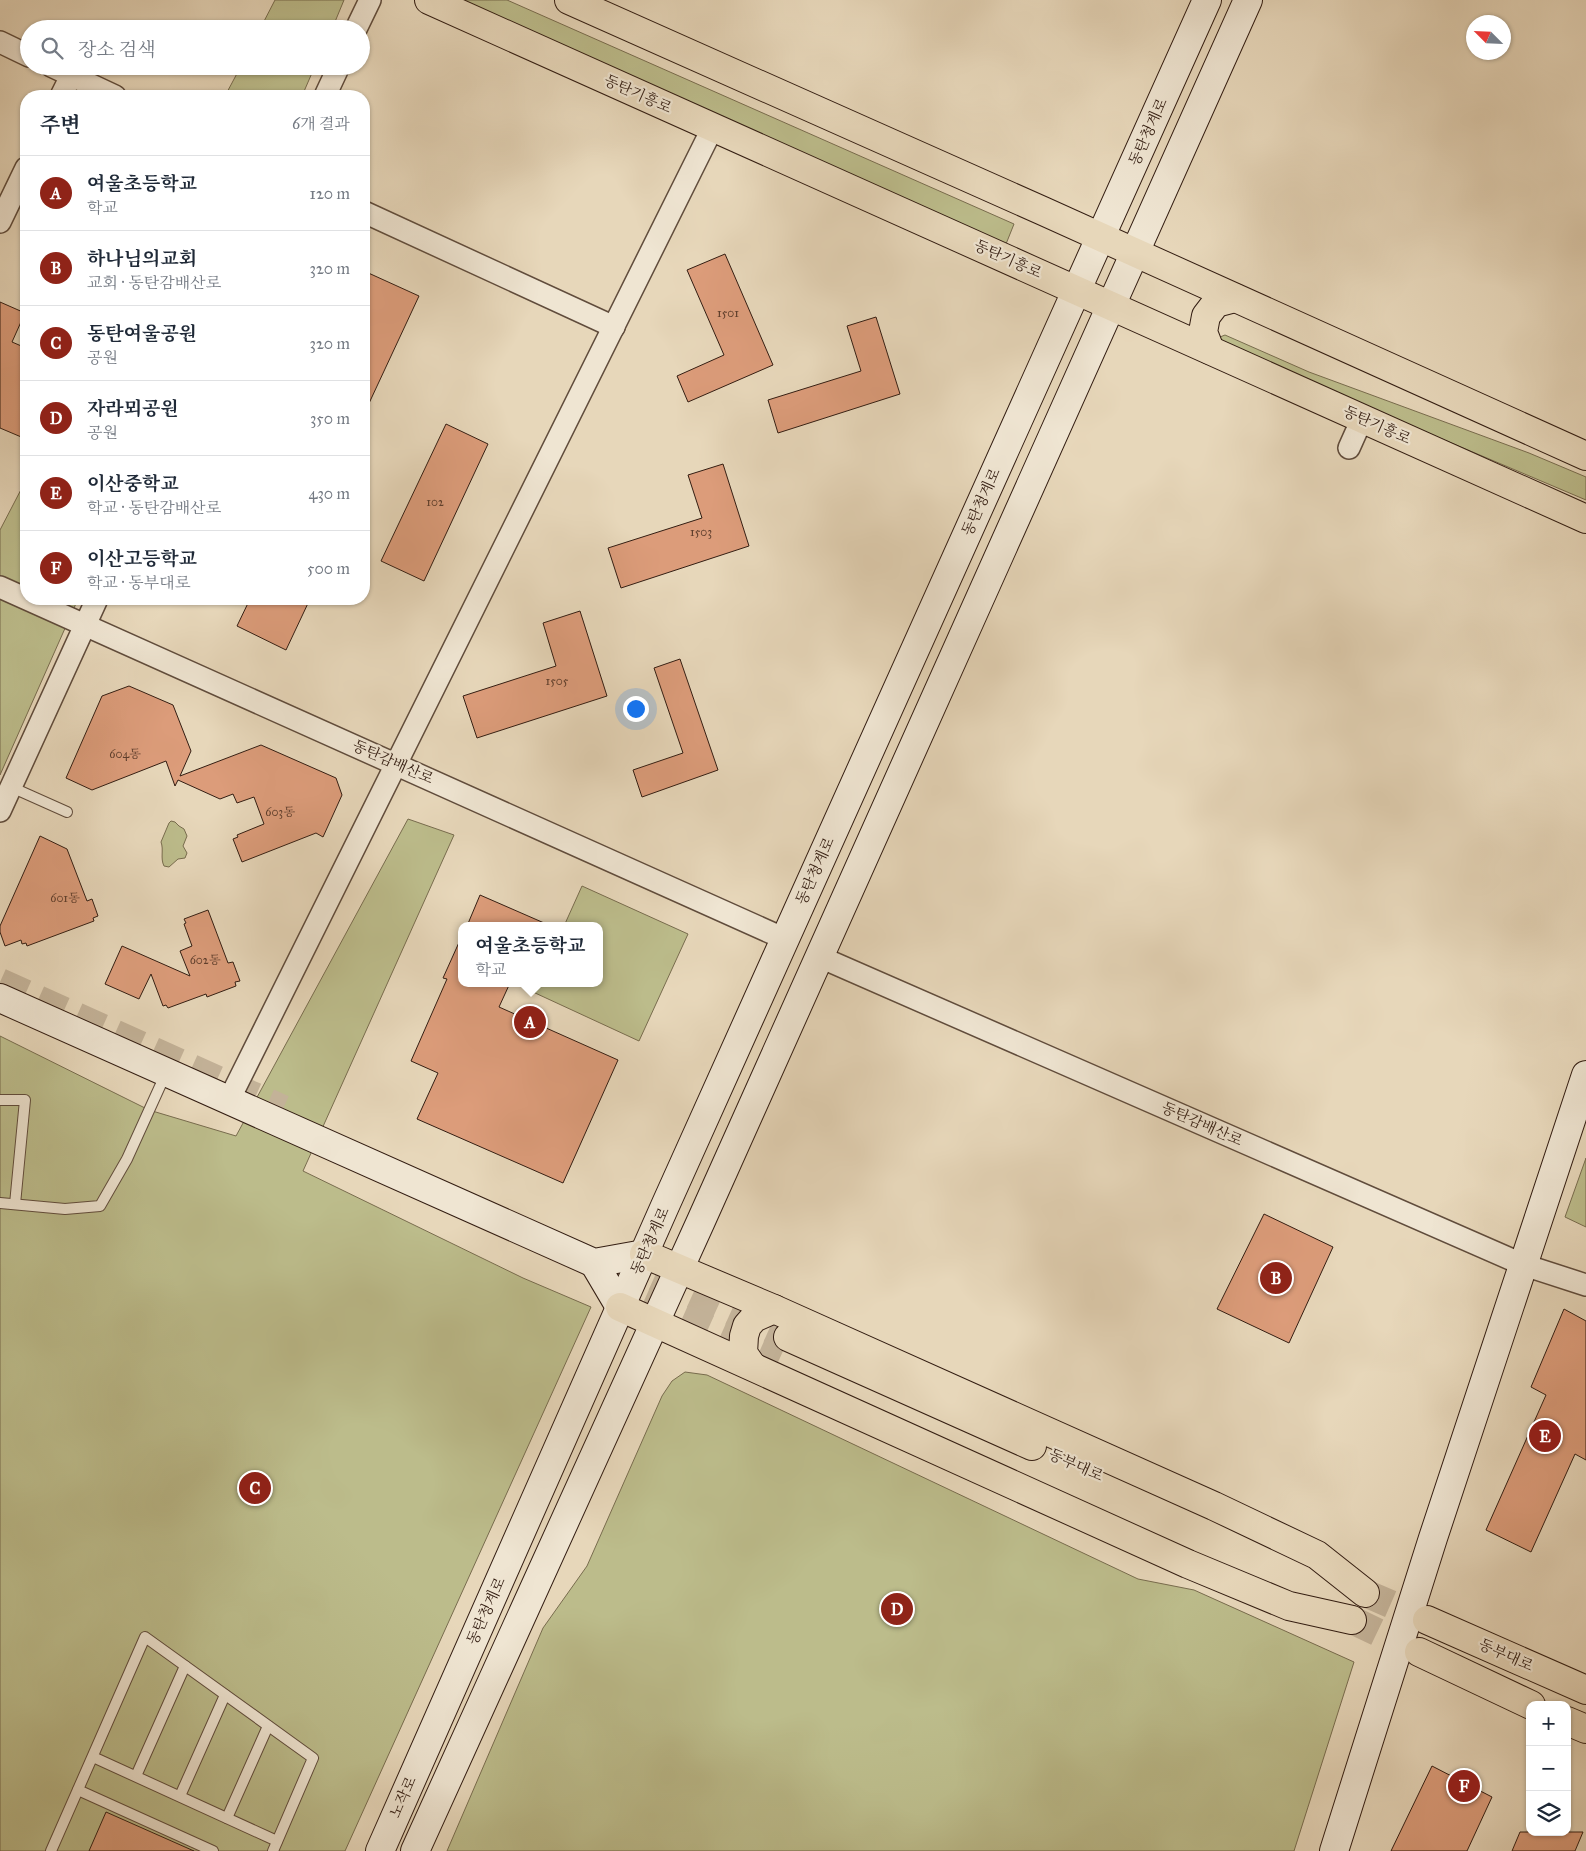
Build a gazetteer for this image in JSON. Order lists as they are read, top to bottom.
{
  "streets": {
    "main road": ["동탄기흥로", "동부대로"],
    "street": ["동탄청계로", "동탄감배산로", "노작로"]
  },
  "crossings": [
    ["동탄기흥로", "동탄청계로"],
    ["동탄청계로", "동탄감배산로"],
    ["동탄청계로", "노작로"]
  ],
  "house_numbers": [
    "1501",
    "102",
    "1503",
    "1505",
    "604동",
    "603동",
    "601동",
    "602동"
  ],
  "north": "top left",
  "page": {
    "search": "장소 검색",
    "heading": ["주변", "6개 결과"],
    "list": [
      {
        "mark": "A",
        "name": "여울초등학교",
        "note": "학교",
        "value": "120 m"
      },
      {
        "mark": "B",
        "name": "하나님의교회",
        "note": "교회 · 동탄감배산로",
        "value": "320 m"
      },
      {
        "mark": "C",
        "name": "동탄여울공원",
        "note": "공원",
        "value": "320 m"
      },
      {
        "mark": "D",
        "name": "자라뫼공원",
        "note": "공원",
        "value": "350 m"
      },
      {
        "mark": "E",
        "name": "이산중학교",
        "note": "학교 · 동탄감배산로",
        "value": "430 m"
      },
      {
        "mark": "F",
        "name": "이산고등학교",
        "note": "학교 · 동부대로",
        "value": "500 m"
      }
    ],
    "popup": ["여울초등학교", "학교"],
    "pins": [
      "A",
      "B",
      "E",
      "C",
      "D",
      "F"
    ],
    "map_buttons": ["+", "−"]
  }
}
